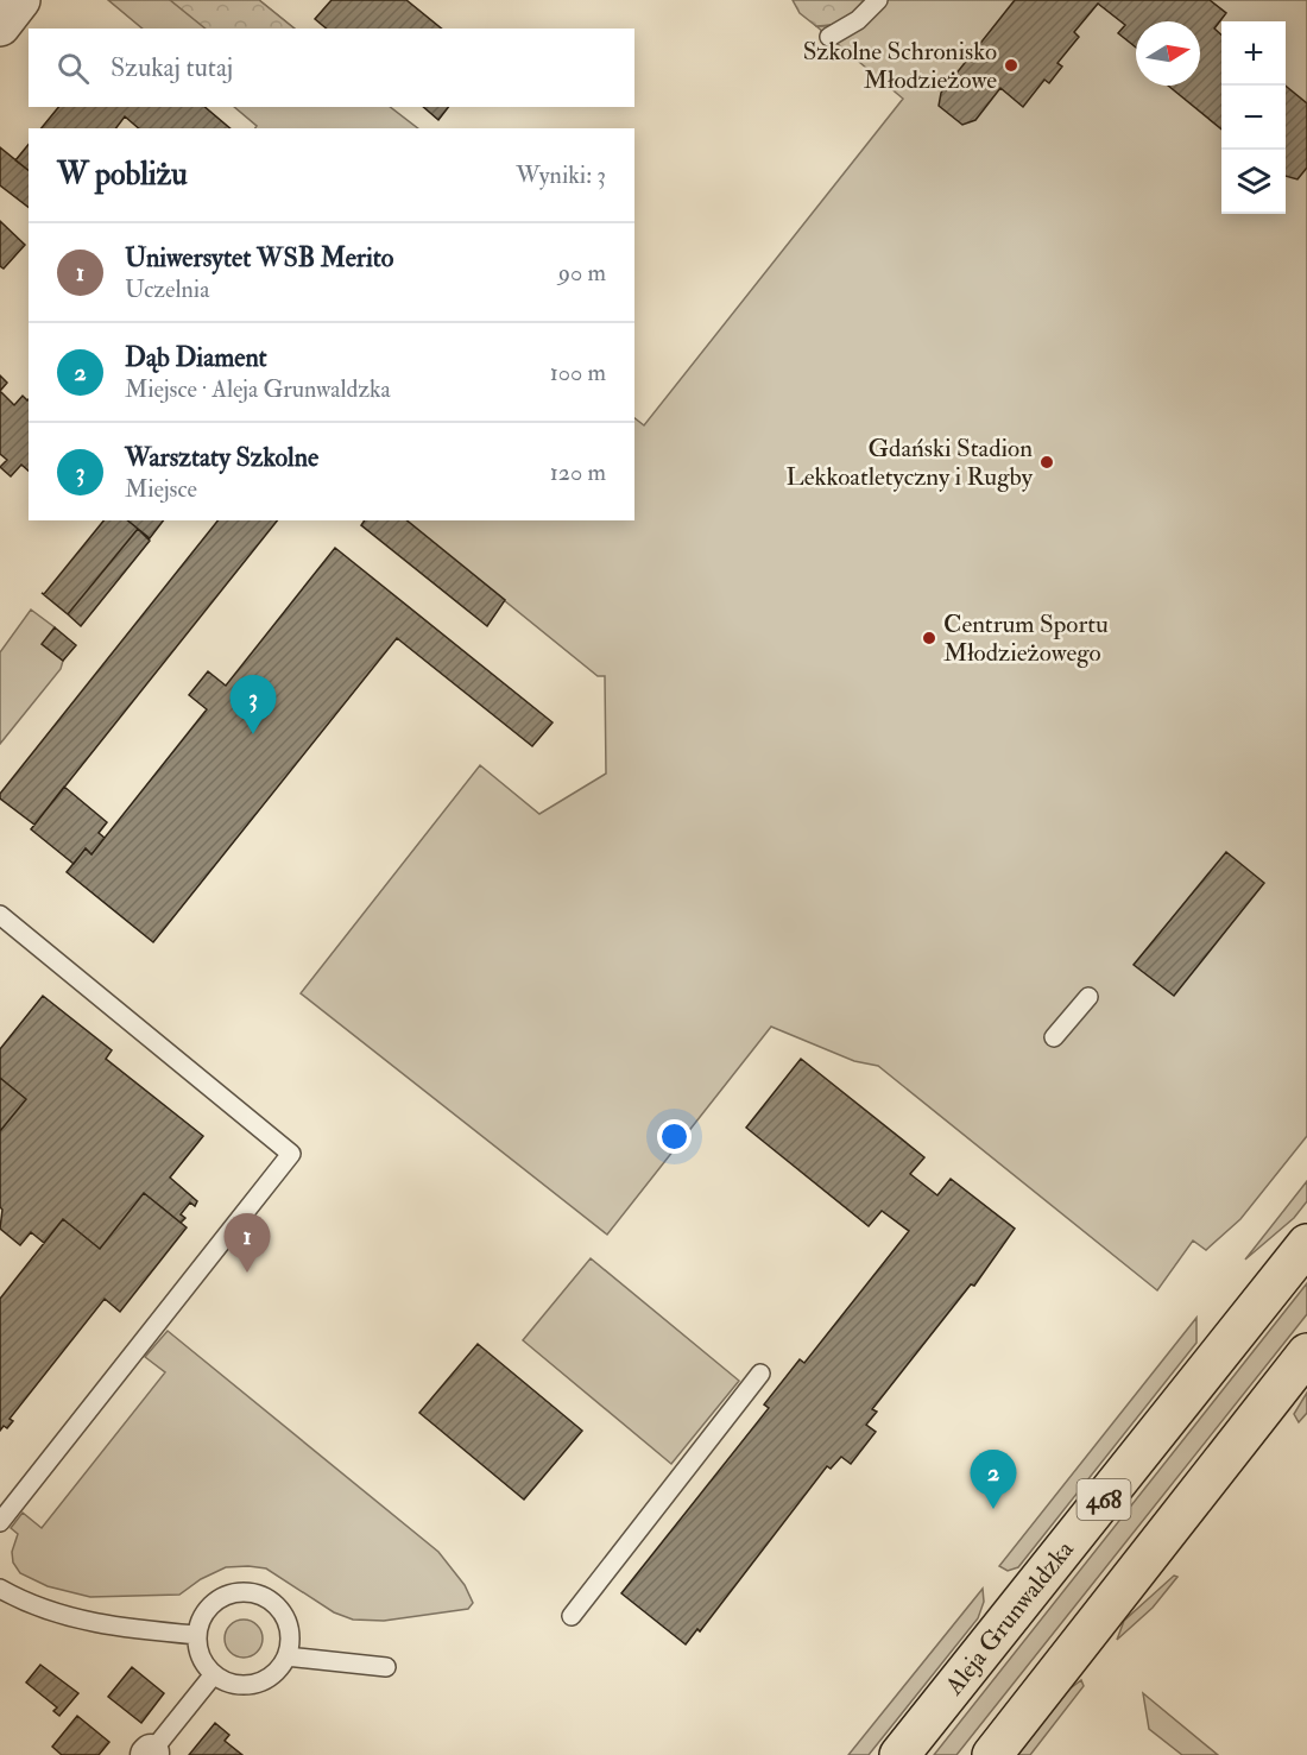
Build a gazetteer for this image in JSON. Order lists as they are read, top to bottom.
{
  "streets": {
    "main road": ["468", "Aleja Grunwaldzka"]
  },
  "places": ["Szkolne Schronisko Młodzieżowe", "Gdański Stadion Lekkoatletyczny i Rugby", "Centrum Sportu Młodzieżowego"],
  "north": "right",
  "page": {
    "map_buttons": ["+", "−"],
    "search": "Szukaj tutaj",
    "heading": ["W pobliżu", "Wyniki: 3"],
    "list": [
      {
        "mark": "1",
        "name": "Uniwersytet WSB Merito",
        "note": "Uczelnia",
        "value": "90 m"
      },
      {
        "mark": "2",
        "name": "Dąb Diament",
        "note": "Miejsce · Aleja Grunwaldzka",
        "value": "100 m"
      },
      {
        "mark": "3",
        "name": "Warsztaty Szkolne",
        "note": "Miejsce",
        "value": "120 m"
      }
    ],
    "pins": ["3", "1", "2"]
  }
}
